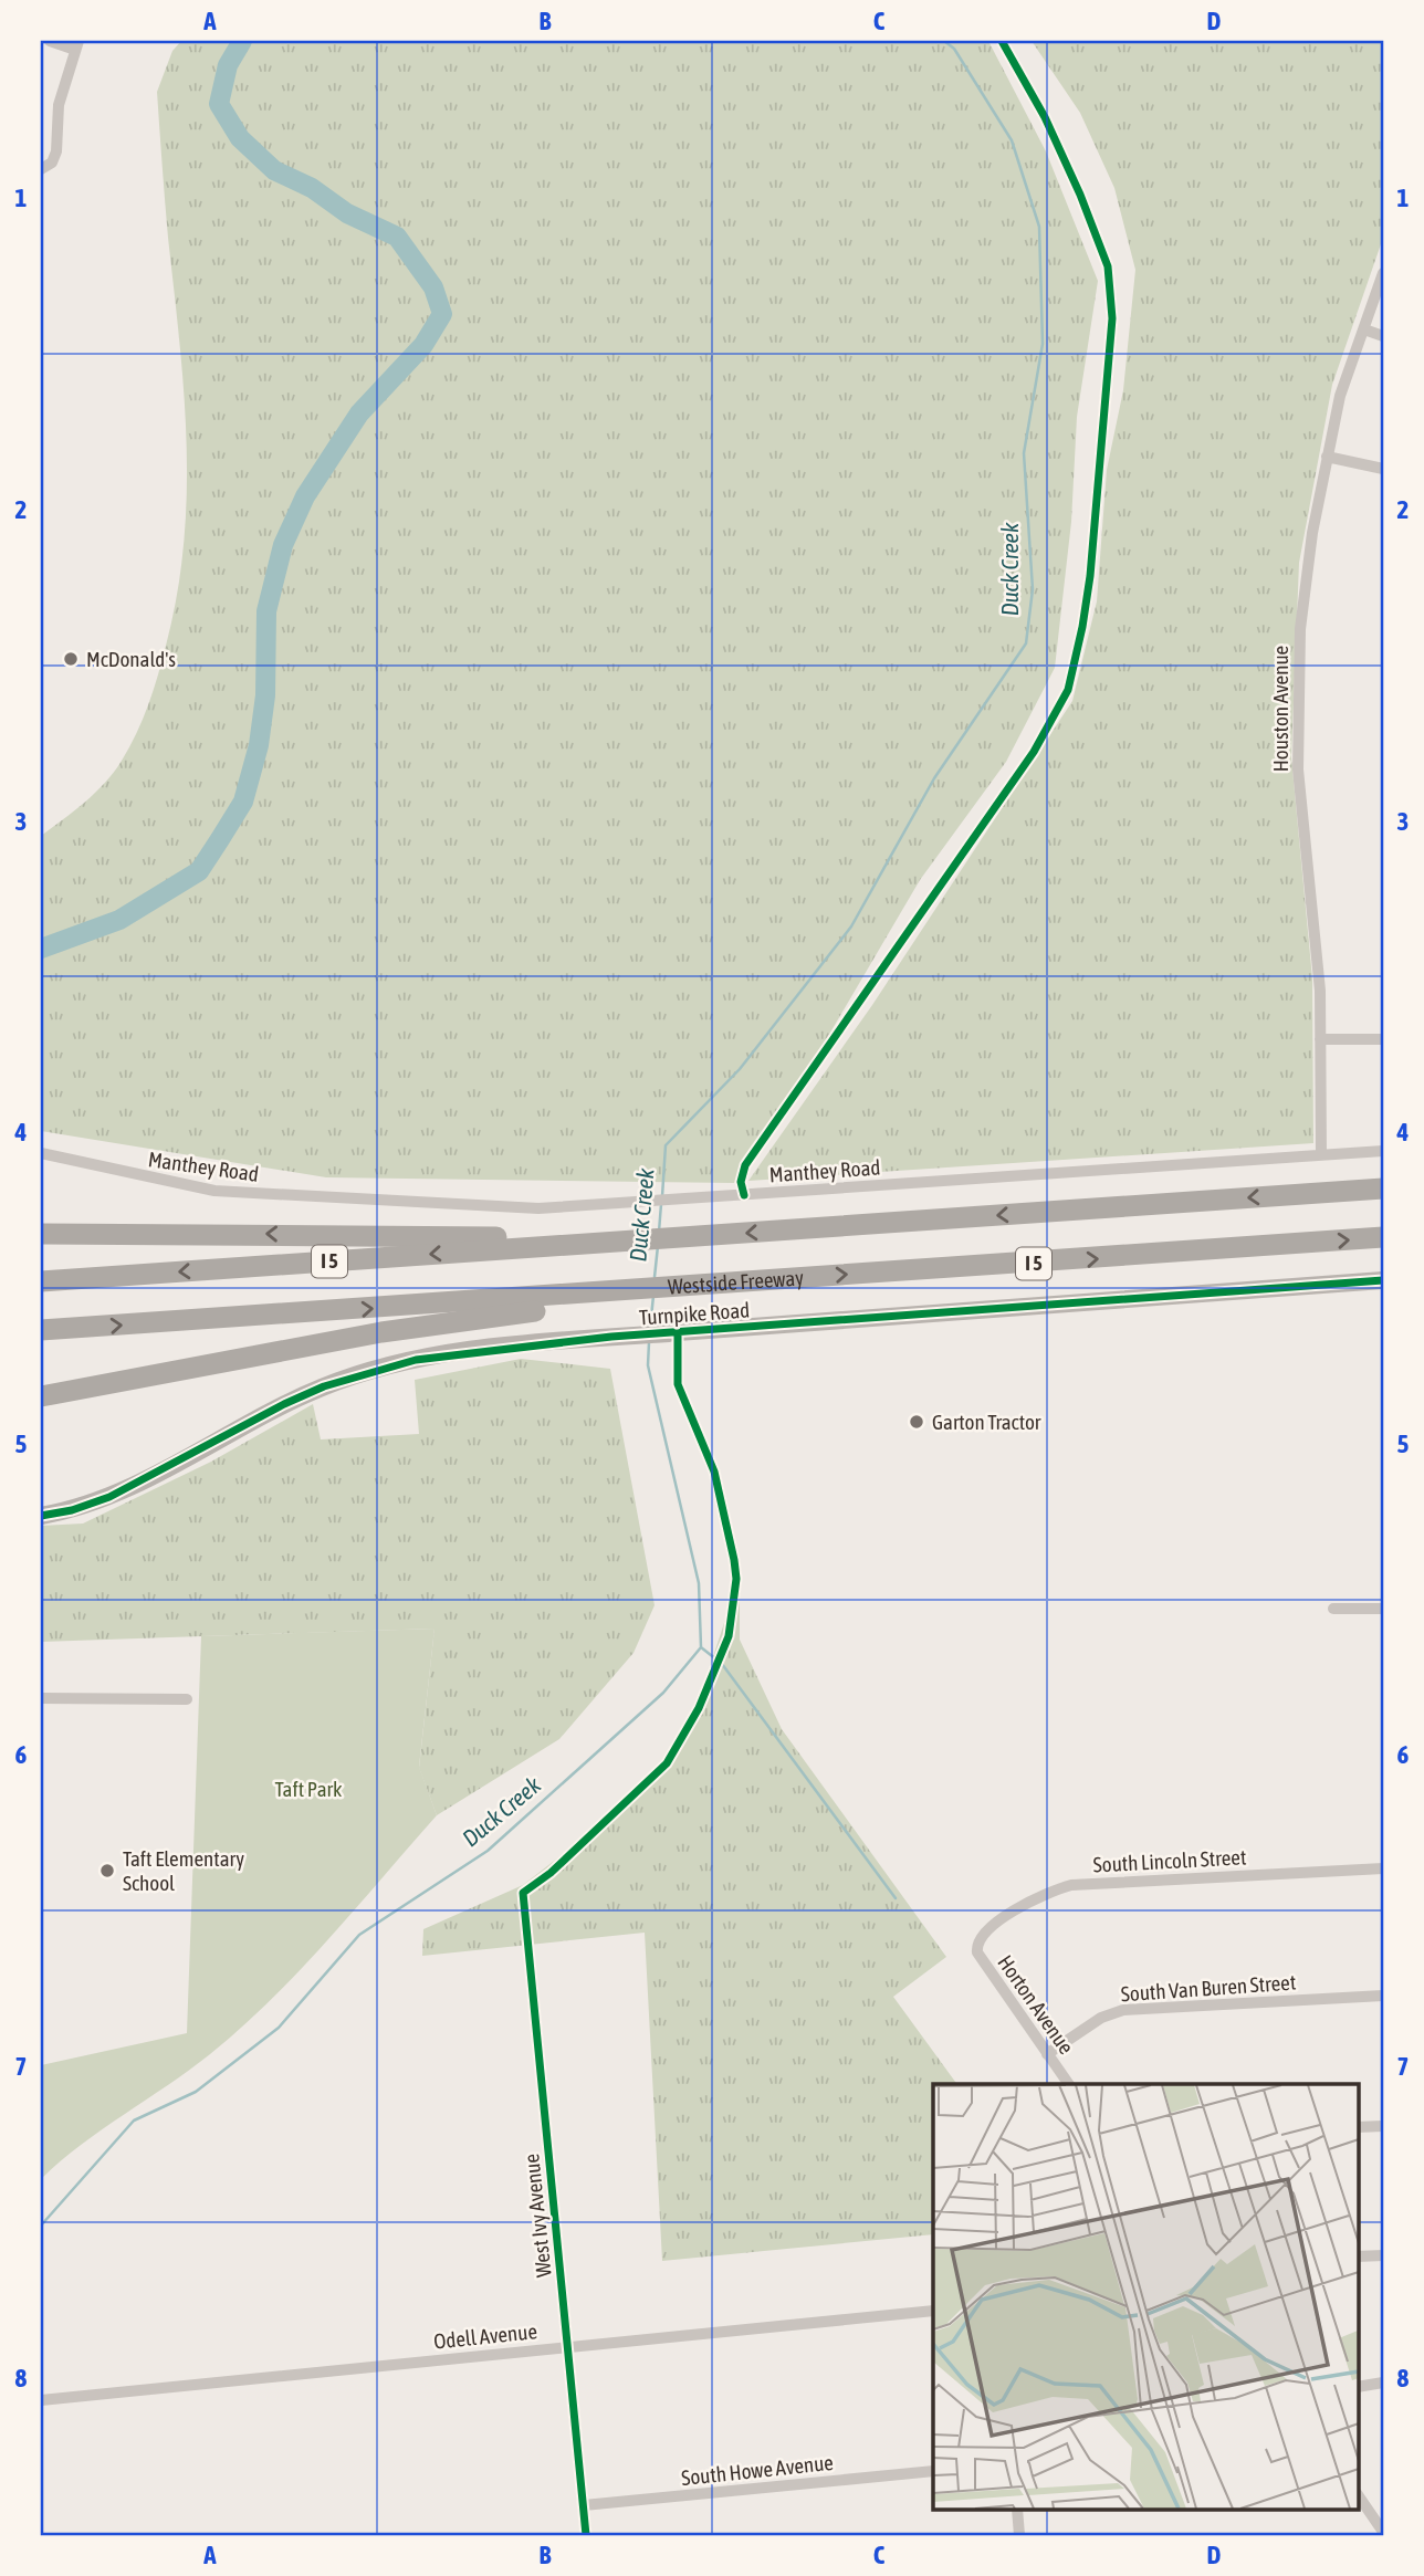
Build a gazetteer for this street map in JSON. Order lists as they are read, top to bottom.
{
  "streets": {
    "highway": ["I 5", "Westside Freeway"],
    "street": [
      "Houston Avenue",
      "Manthey Road",
      "Turnpike Road",
      "South Lincoln Street",
      "South Van Buren Street",
      "Horton Avenue",
      "West Ivy Avenue",
      "Odell Avenue",
      "South Howe Avenue"
    ]
  },
  "crossings": [
    ["Houston Avenue", "Manthey Road"],
    ["Turnpike Road", "West Ivy Avenue"],
    ["South Lincoln Street", "Horton Avenue"],
    ["South Van Buren Street", "Horton Avenue"],
    ["West Ivy Avenue", "Odell Avenue"],
    ["West Ivy Avenue", "South Howe Avenue"]
  ],
  "water": ["Duck Creek"],
  "parks": ["Taft Park"],
  "places": ["McDonald's", "Garton Tractor", "Taft Elementary School"],
  "grid": {
    "columns": [
      "A",
      "B",
      "C",
      "D"
    ],
    "rows": [
      "1",
      "2",
      "3",
      "4",
      "5",
      "6",
      "7",
      "8"
    ]
  }
}
